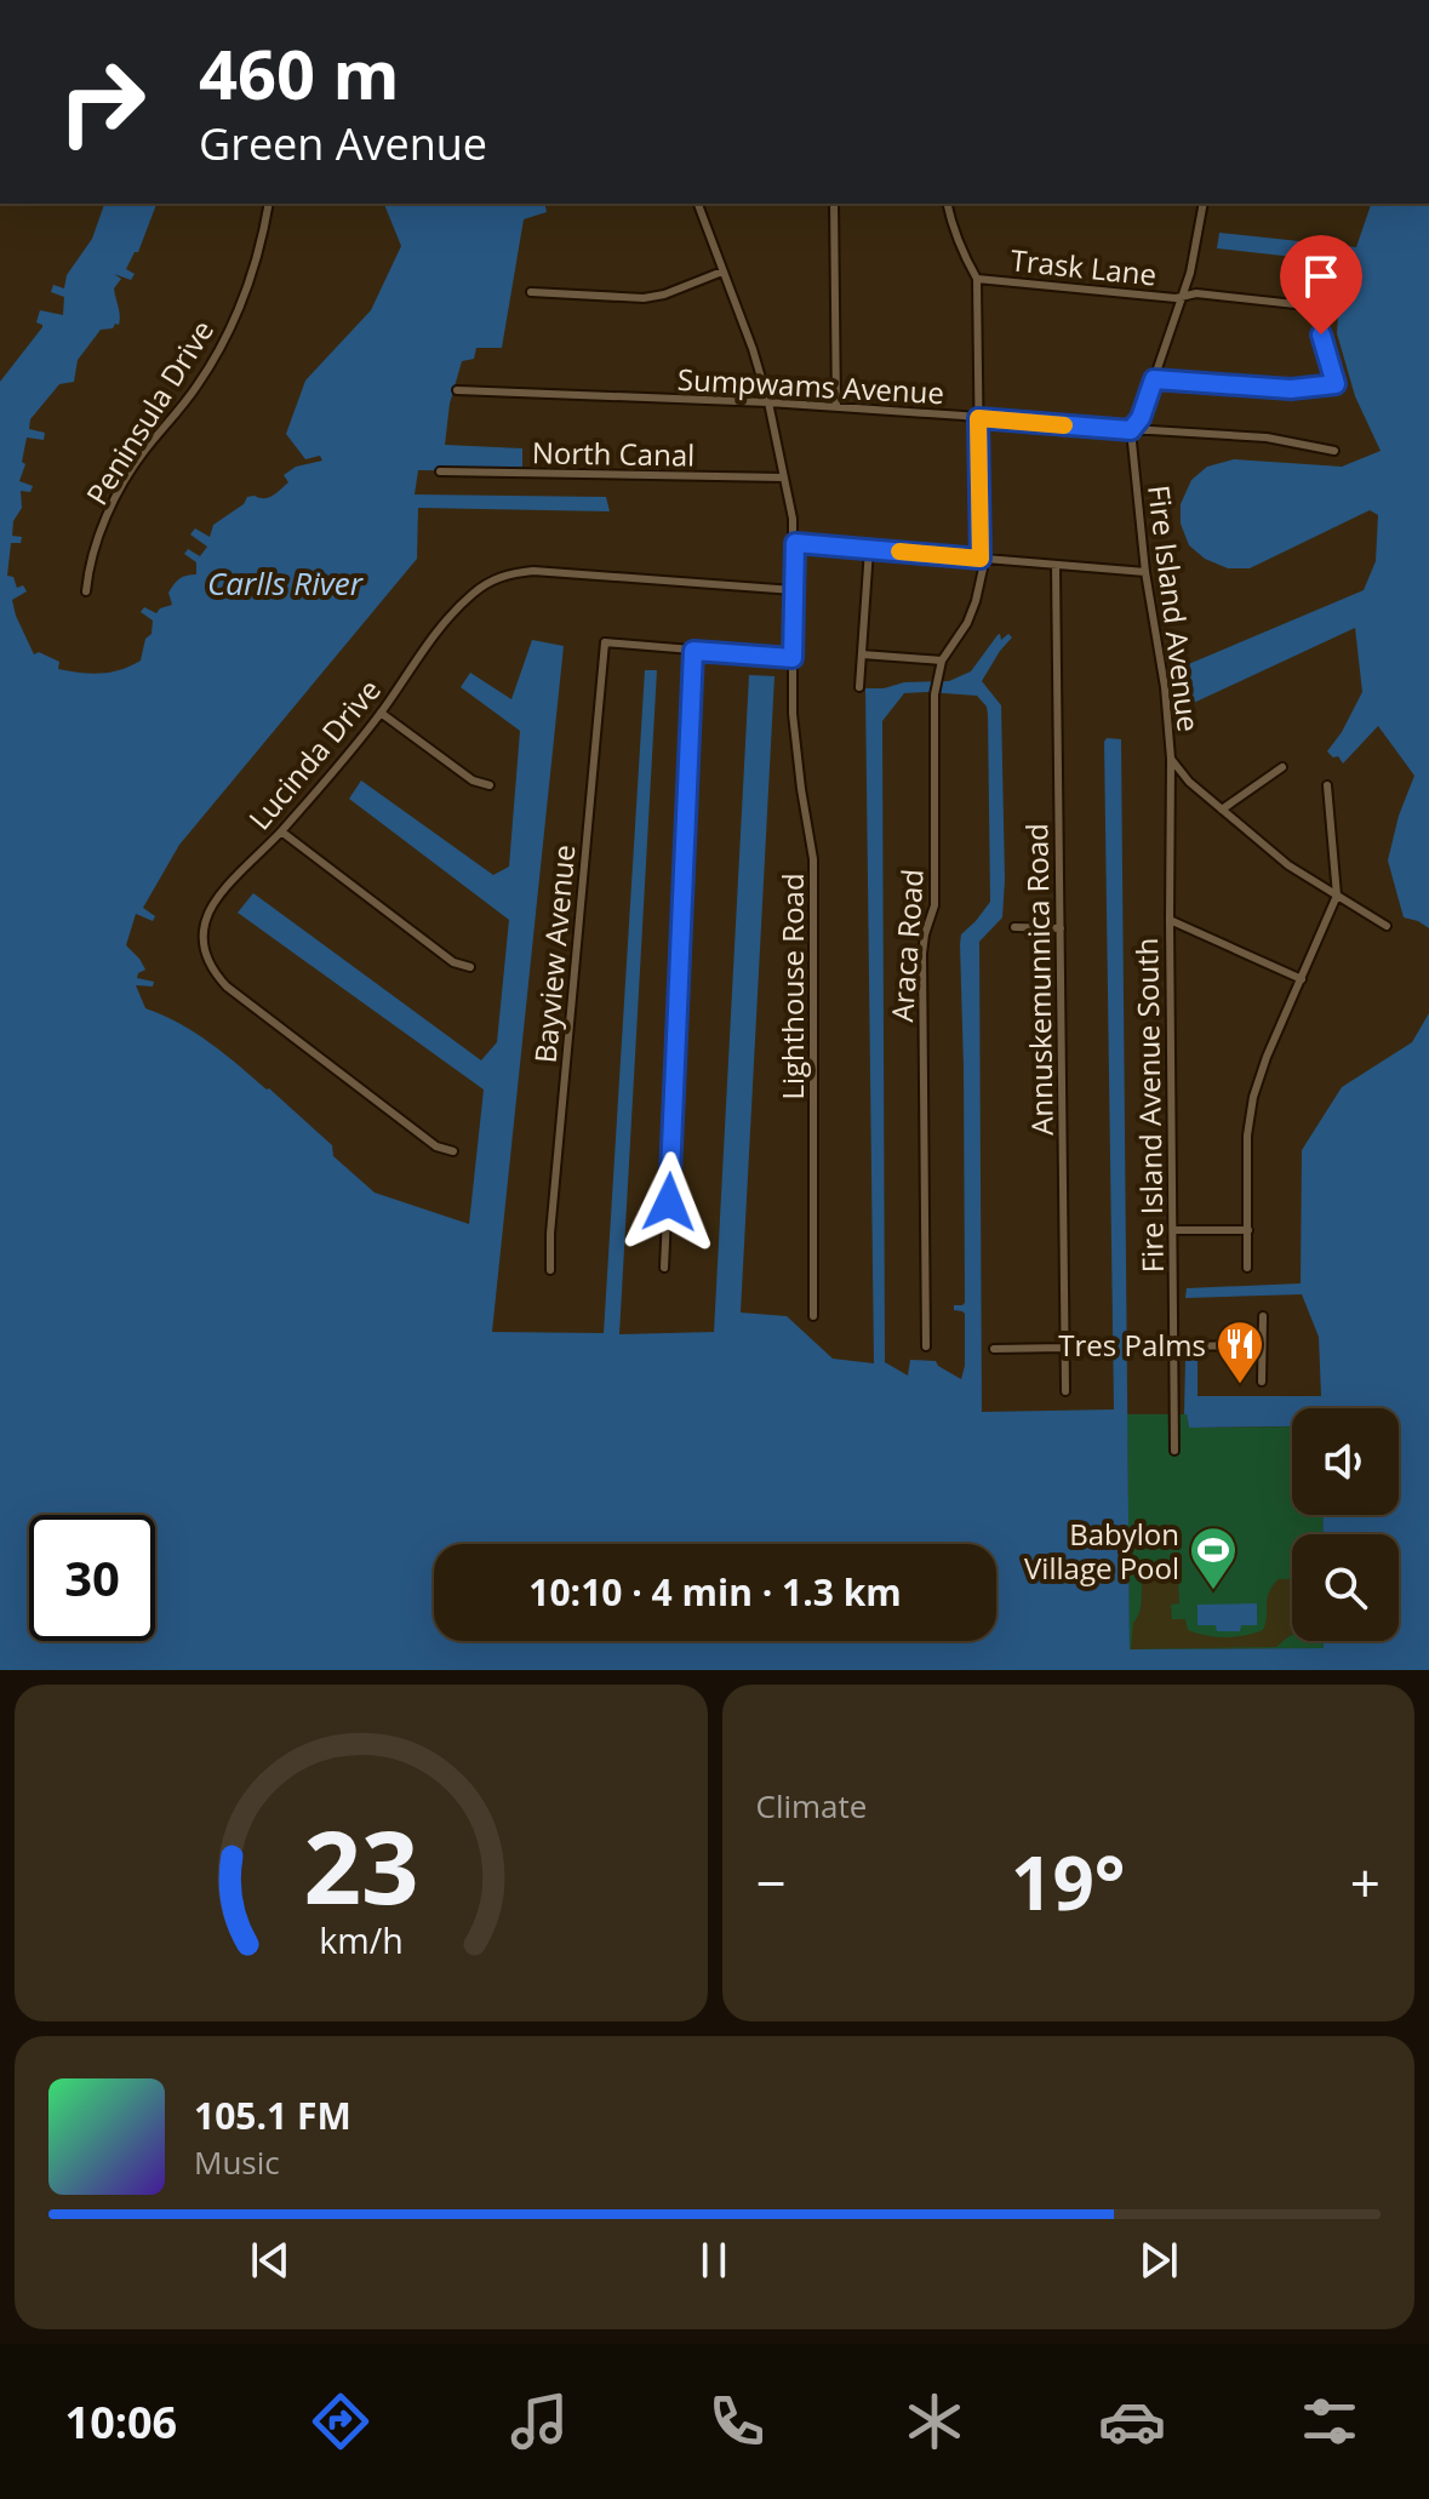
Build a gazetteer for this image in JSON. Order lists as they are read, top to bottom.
{
  "streets": {
    "street": [
      "Trask Lane",
      "Sumpwams Avenue",
      "Peninsula Drive",
      "North Canal",
      "Fire Island Avenue",
      "Lucinda Drive",
      "Araca Road",
      "Bayview Avenue",
      "Annuskemunnica Road",
      "Lighthouse Road",
      "Fire Island Avenue South"
    ]
  },
  "crossings": [
    ["Trask Lane", "Araca Road"],
    ["Sumpwams Avenue", "Fire Island Avenue"],
    ["Sumpwams Avenue", "Araca Road"],
    ["Sumpwams Avenue", "Lighthouse Road"],
    ["North Canal", "Lighthouse Road"],
    ["Fire Island Avenue", "Fire Island Avenue South"],
    ["Lucinda Drive", "Lighthouse Road"]
  ],
  "water": ["Carlls River"],
  "places": {
    "restaurant": ["Tres Palms"],
    "sports": ["Babylon Village Pool"]
  },
  "page": {
    "turn": ["460 m", "Green Avenue"],
    "limit": "30",
    "trip": "10:10 · 4 min · 1.3 km",
    "tile": "Climate",
    "heat": ["−", "19°", "+"],
    "song": ["105.1 FM", "Music"],
    "tabs": "10:06",
    "gauge": ["23", "km/h"]
  }
}
